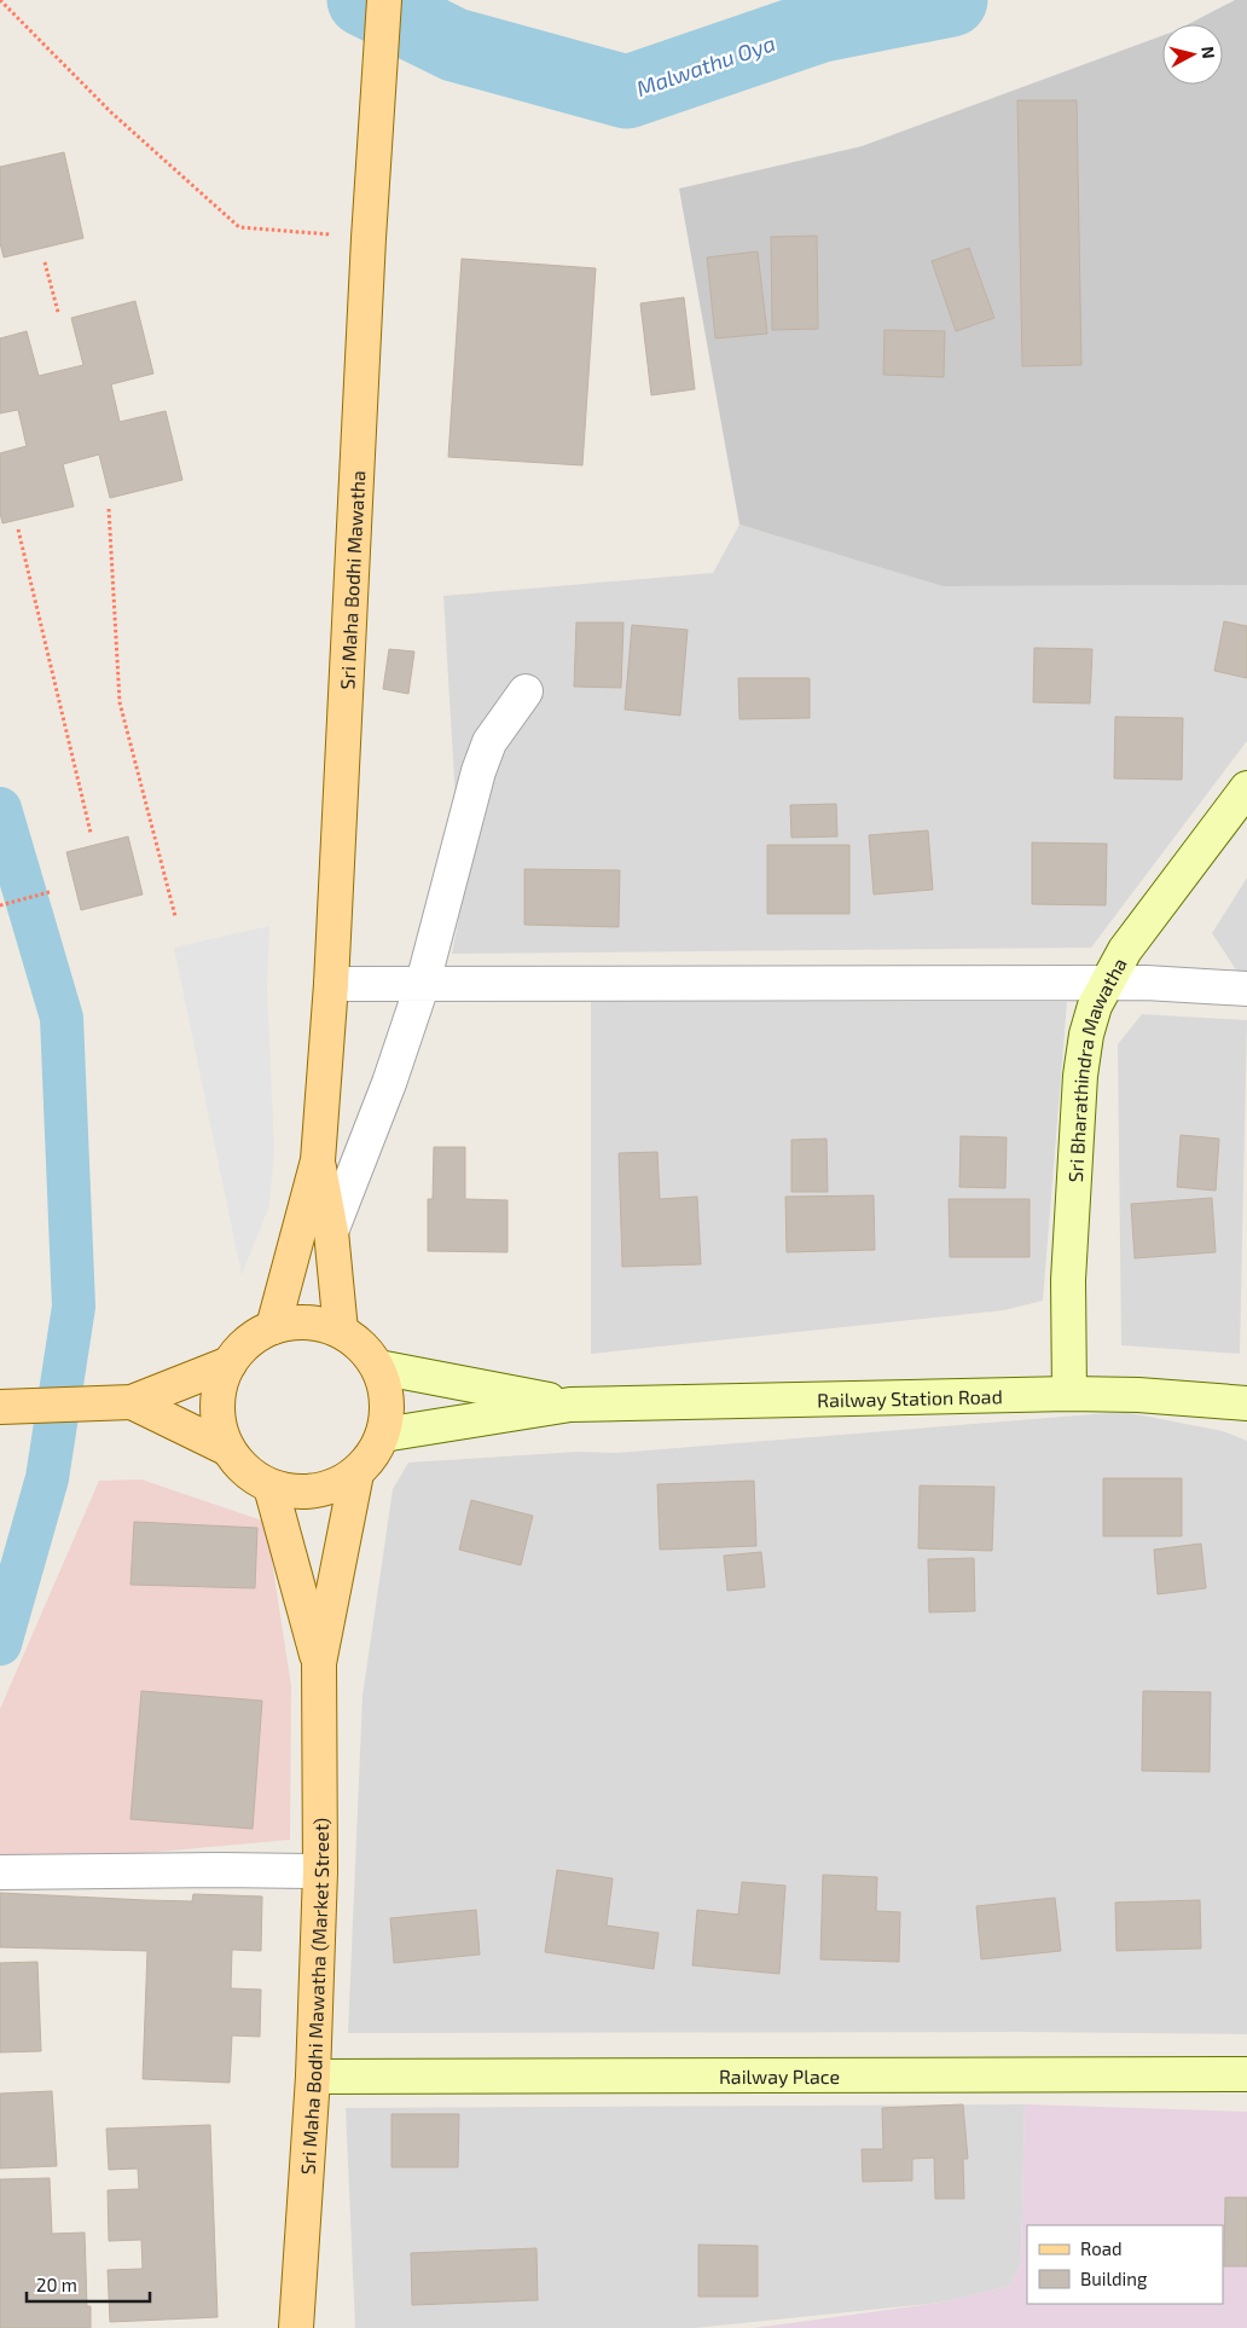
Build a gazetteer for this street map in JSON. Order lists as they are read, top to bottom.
{
  "streets": {
    "main road": [
      "Sri Maha Bodhi Mawatha",
      "Sri Bharathindra Mawatha",
      "Railway Station Road",
      "Sri Maha Bodhi Mawatha (Market Street)",
      "Railway Place"
    ]
  },
  "crossings": [
    ["Sri Maha Bodhi Mawatha", "Railway Station Road"],
    ["Sri Maha Bodhi Mawatha", "Sri Maha Bodhi Mawatha (Market Street)"],
    ["Sri Bharathindra Mawatha", "Railway Station Road"],
    ["Railway Station Road", "Sri Maha Bodhi Mawatha (Market Street)"],
    ["Sri Maha Bodhi Mawatha (Market Street)", "Railway Place"]
  ],
  "water": ["Malwathu Oya"],
  "legend": ["Road", "Building"],
  "scale_bar": "20 m",
  "north": "right"
}
